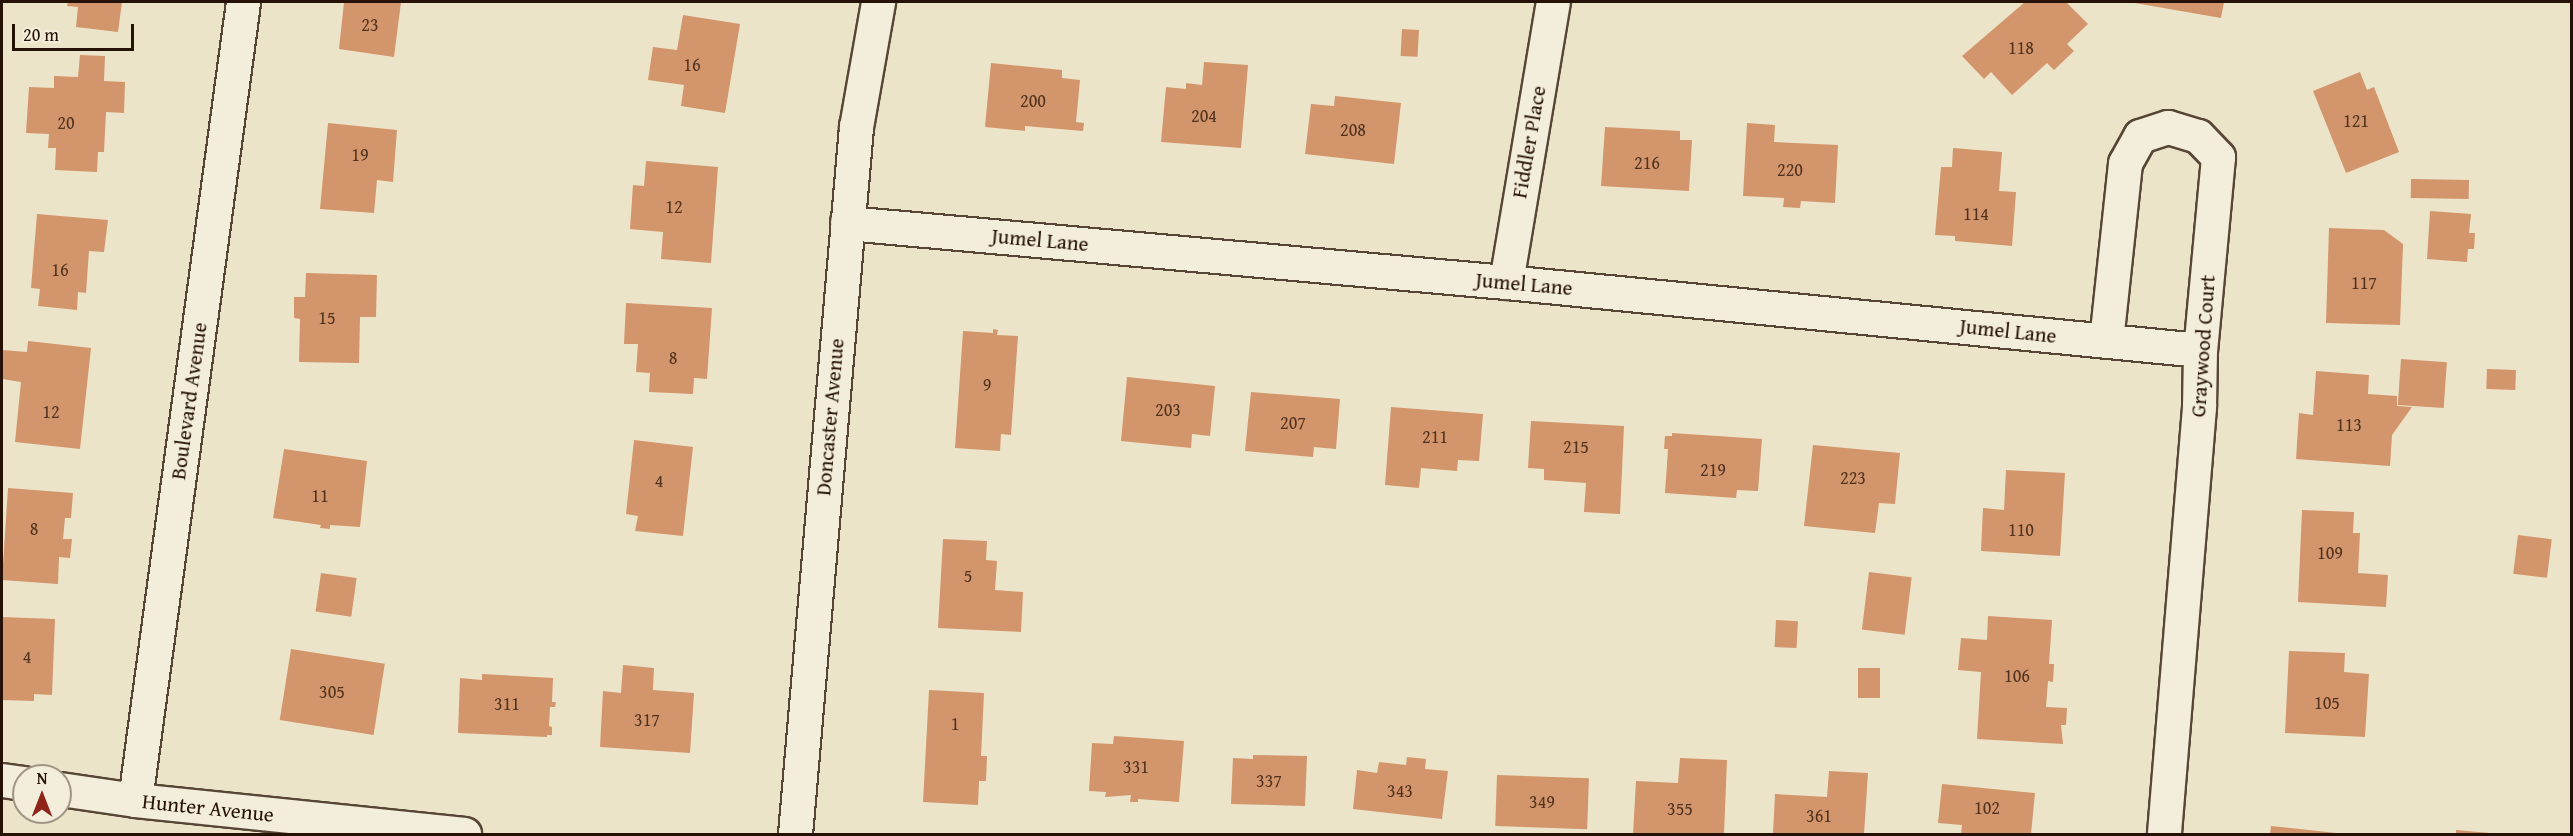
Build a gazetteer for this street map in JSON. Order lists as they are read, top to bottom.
{
  "streets": {
    "street": [
      "Fiddler Place",
      "Jumel Lane",
      "Graywood Court",
      "Boulevard Avenue",
      "Doncaster Avenue",
      "Hunter Avenue"
    ]
  },
  "crossings": [
    ["Fiddler Place", "Jumel Lane"],
    ["Jumel Lane", "Graywood Court"],
    ["Jumel Lane", "Doncaster Avenue"],
    ["Boulevard Avenue", "Hunter Avenue"]
  ],
  "house_numbers": [
    "23",
    "118",
    "16",
    "200",
    "204",
    "121",
    "20",
    "208",
    "19",
    "216",
    "220",
    "12",
    "114",
    "16",
    "117",
    "15",
    "8",
    "9",
    "203",
    "12",
    "207",
    "113",
    "211",
    "215",
    "219",
    "223",
    "4",
    "11",
    "8",
    "110",
    "109",
    "5",
    "4",
    "106",
    "305",
    "105",
    "311",
    "317",
    "1",
    "331",
    "337",
    "343",
    "349",
    "102",
    "355",
    "361"
  ],
  "scale_bar": "20 m",
  "north": "top"
}
